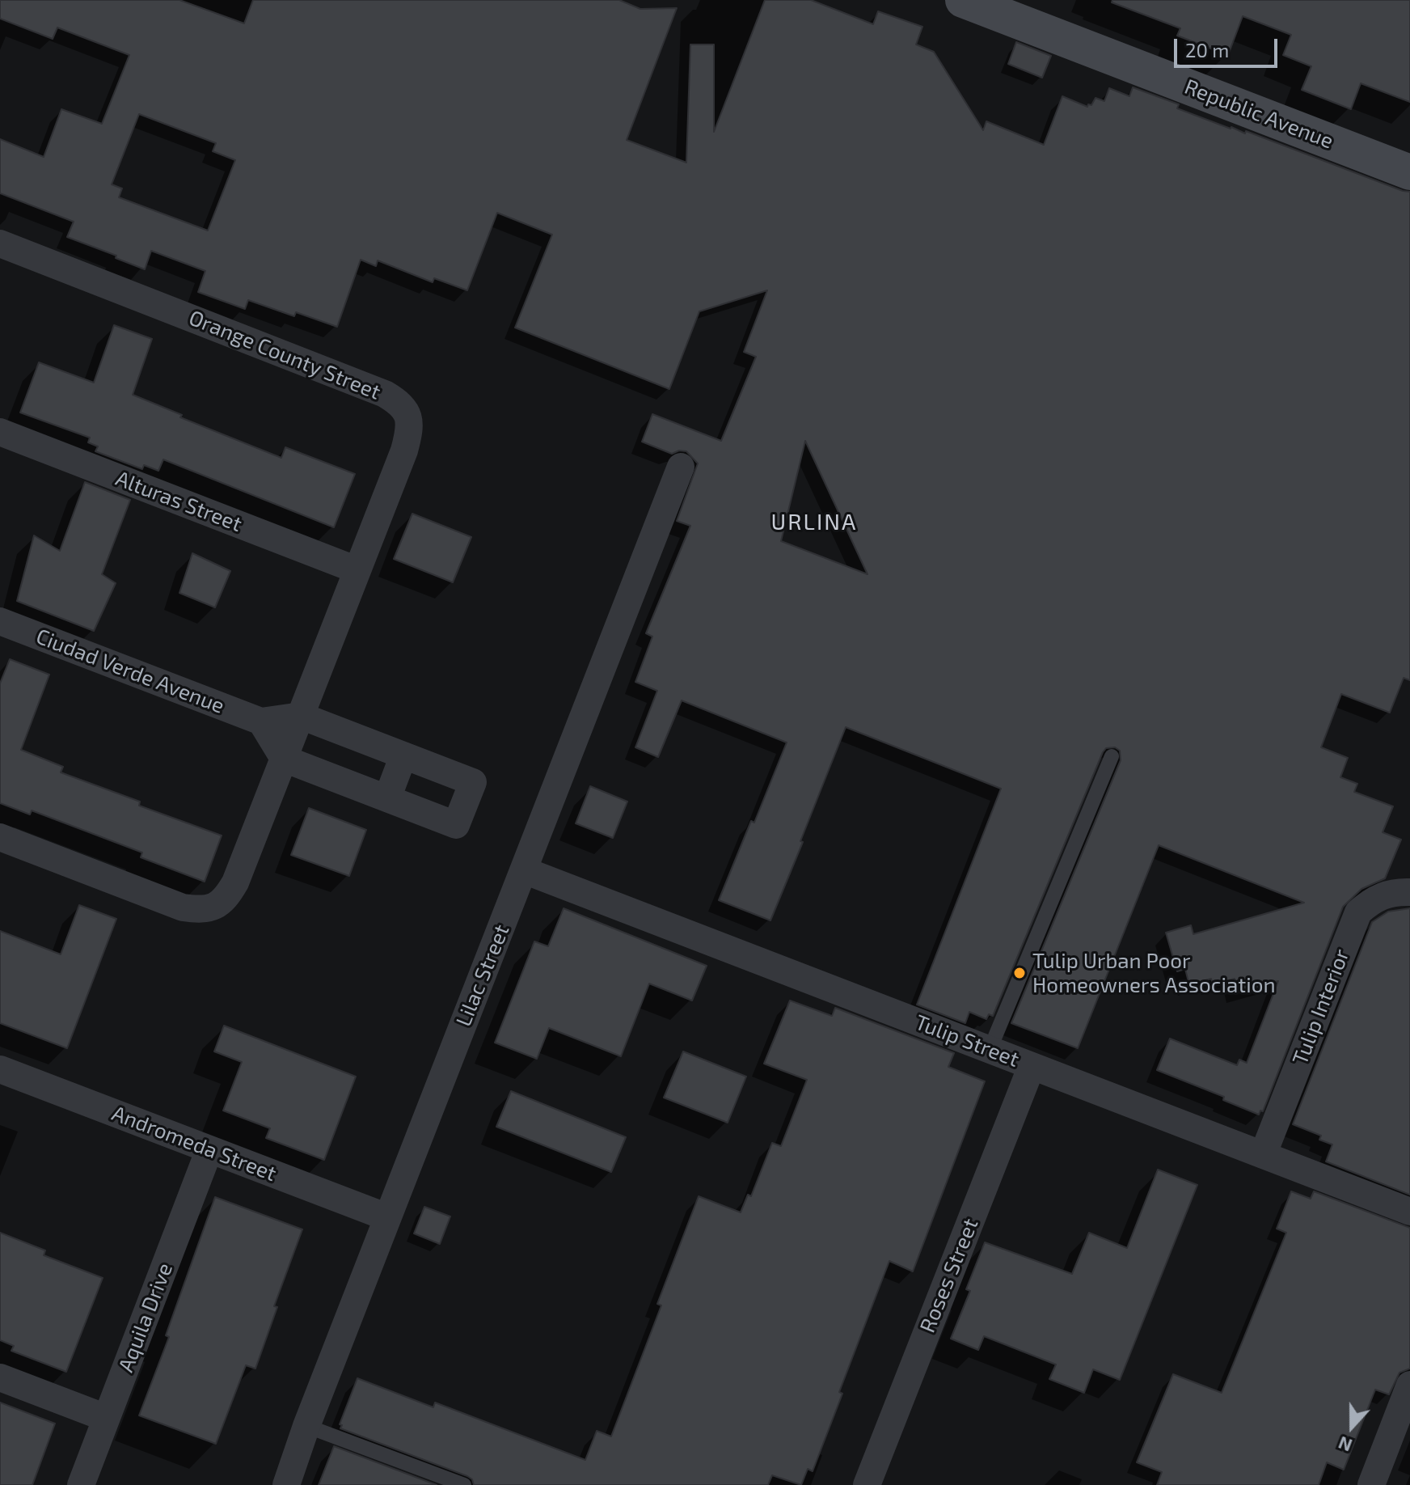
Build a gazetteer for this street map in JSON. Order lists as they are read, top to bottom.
{
  "streets": {
    "main road": ["Republic Avenue"],
    "street": [
      "Orange County Street",
      "Alturas Street",
      "Ciudad Verde Avenue",
      "Lilac Street",
      "Tulip Interior",
      "Tulip Street",
      "Andromeda Street",
      "Roses Street",
      "Aquila Drive"
    ]
  },
  "crossings": [
    ["Orange County Street", "Alturas Street"],
    ["Orange County Street", "Ciudad Verde Avenue"],
    ["Lilac Street", "Tulip Street"],
    ["Lilac Street", "Andromeda Street"],
    ["Tulip Interior", "Tulip Street"],
    ["Tulip Street", "Roses Street"],
    ["Andromeda Street", "Aquila Drive"]
  ],
  "districts": ["URLINA"],
  "places": ["Tulip Urban Poor Homeowners Association"],
  "scale_bar": "20 m",
  "north": "bottom"
}
